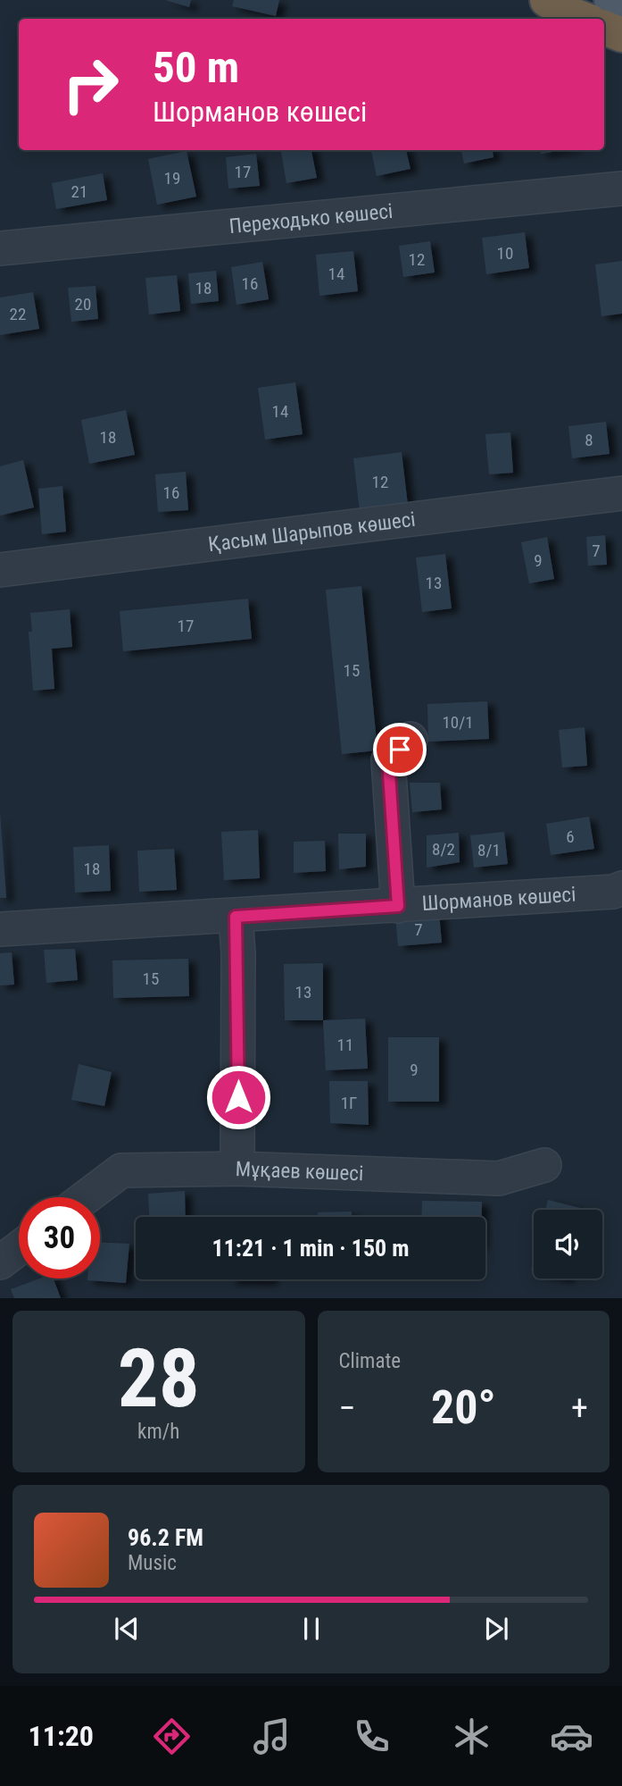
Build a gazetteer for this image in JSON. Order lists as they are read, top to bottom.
{
  "streets": {
    "street": [
      "Переходько көшесі",
      "Қасым Шарыпов көшесі",
      "Шорманов көшесі",
      "Мұқаев көшесі"
    ]
  },
  "house_numbers": [
    "17",
    "19",
    "21",
    "10",
    "12",
    "14",
    "16",
    "18",
    "20",
    "22",
    "14",
    "18",
    "8",
    "12",
    "16",
    "7",
    "9",
    "13",
    "17",
    "15",
    "10/1",
    "6",
    "8/2",
    "8/1",
    "18",
    "7",
    "15",
    "13",
    "11",
    "9",
    "1Г"
  ],
  "page": {
    "turn": ["50 m", "Шорманов көшесі"],
    "limit": "30",
    "trip": "11:21 · 1 min · 150 m",
    "tile": [
      ["28", "km/h"],
      "Climate"
    ],
    "heat": ["−", "20°", "+"],
    "song": ["96.2 FM", "Music"],
    "tabs": "11:20"
  }
}
